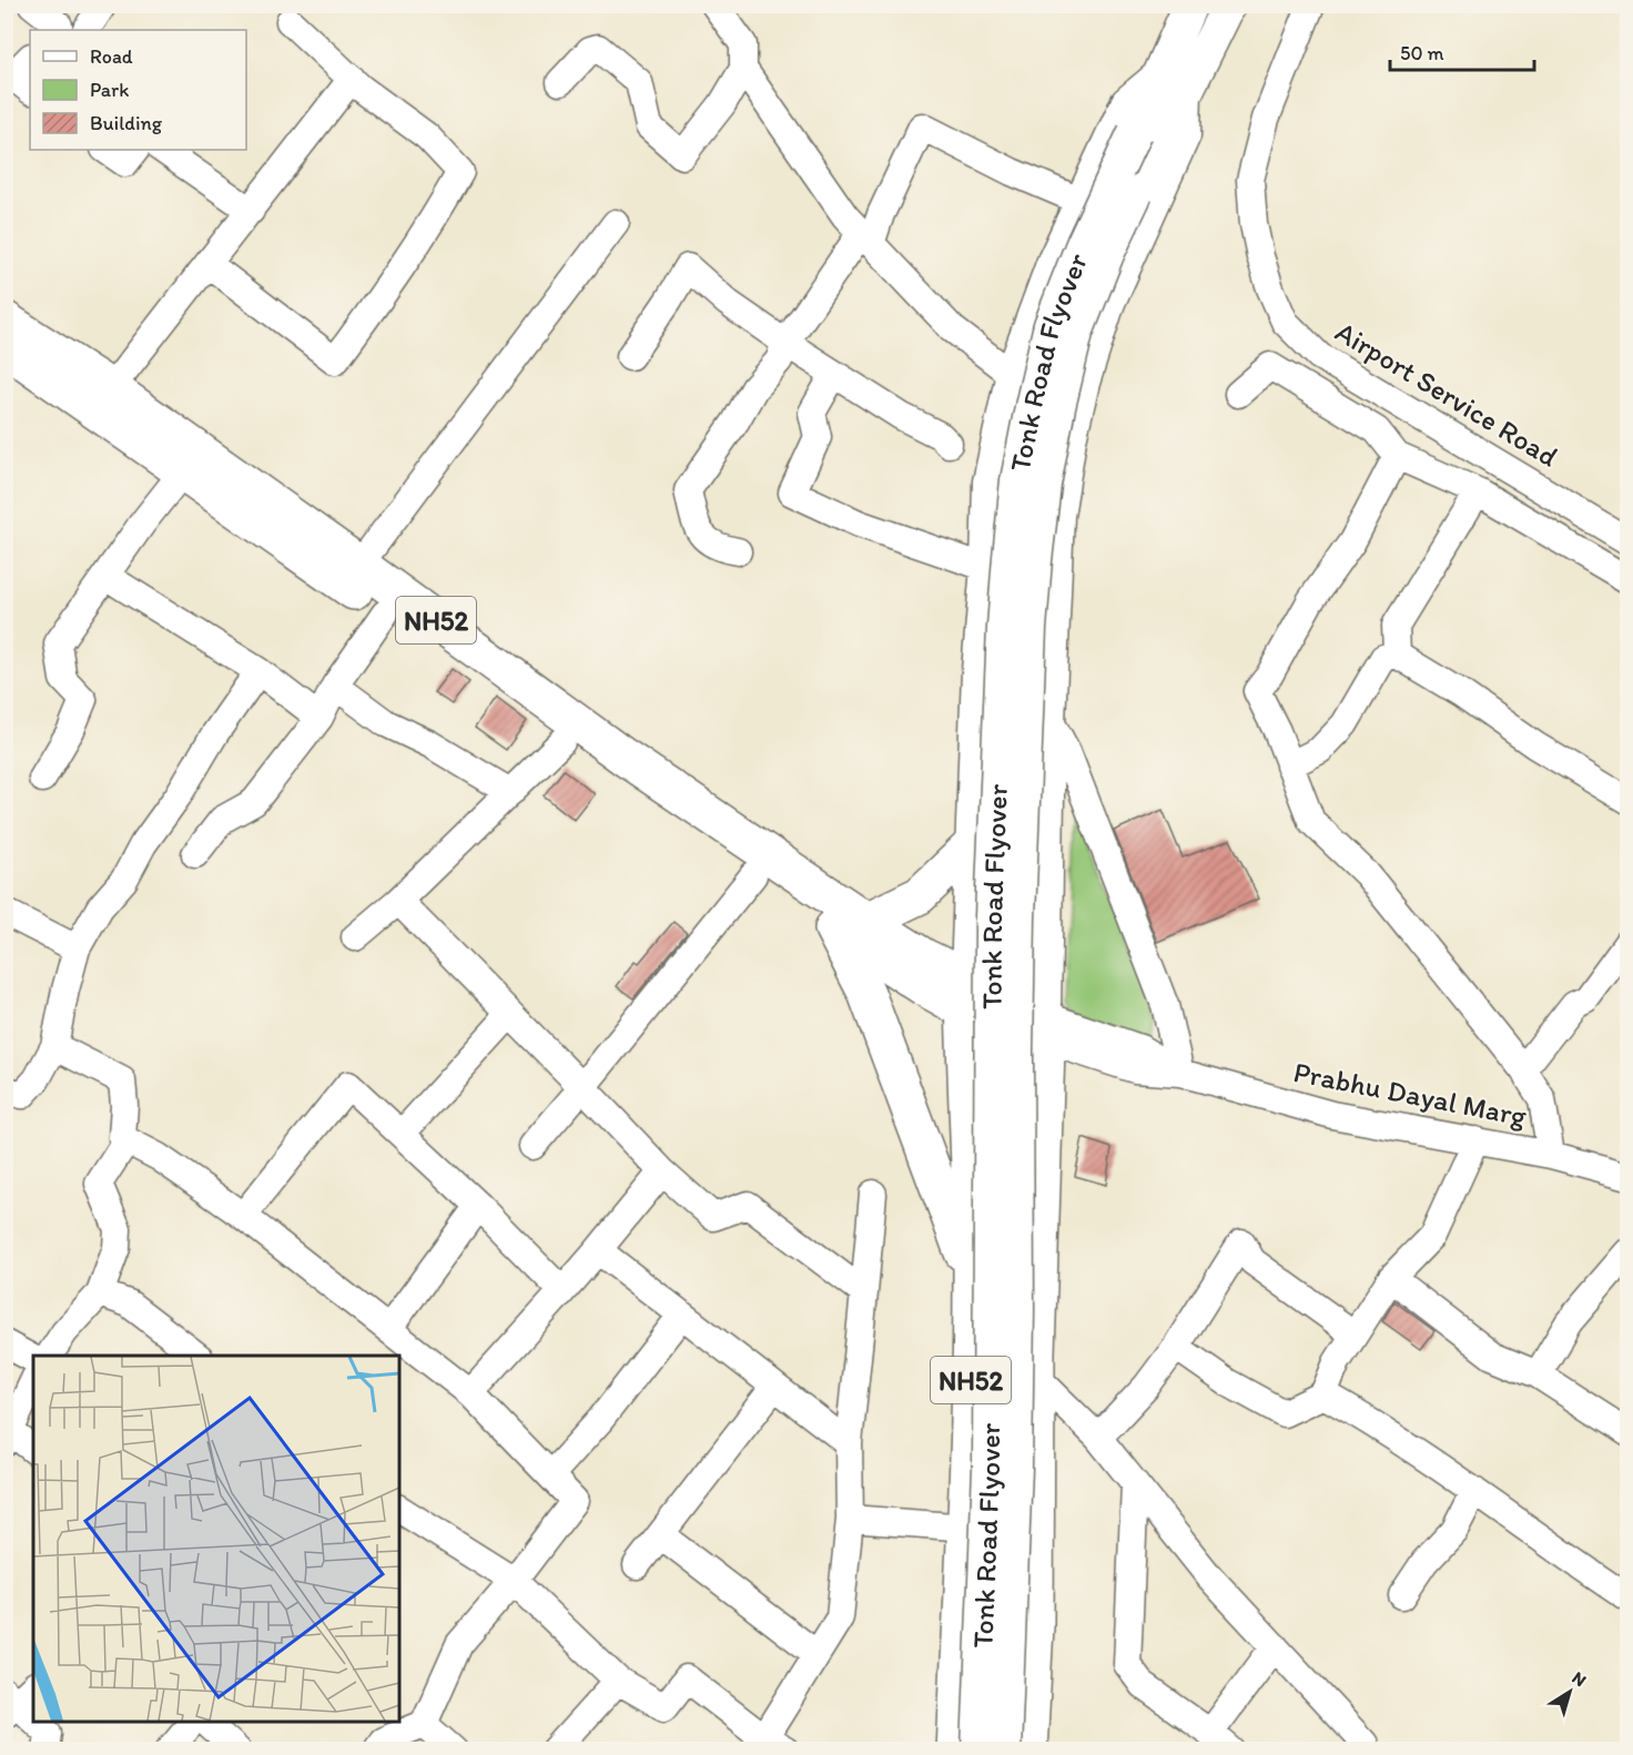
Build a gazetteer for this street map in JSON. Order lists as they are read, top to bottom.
{
  "streets": {
    "highway": ["NH52"],
    "main road": ["Tonk Road Flyover"],
    "street": ["Airport Service Road", "Prabhu Dayal Marg"]
  },
  "crossings": [
    ["NH52", "Prabhu Dayal Marg"]
  ],
  "legend": ["Road", "Park", "Building"],
  "scale_bar": "50 m",
  "north": "top right"
}
